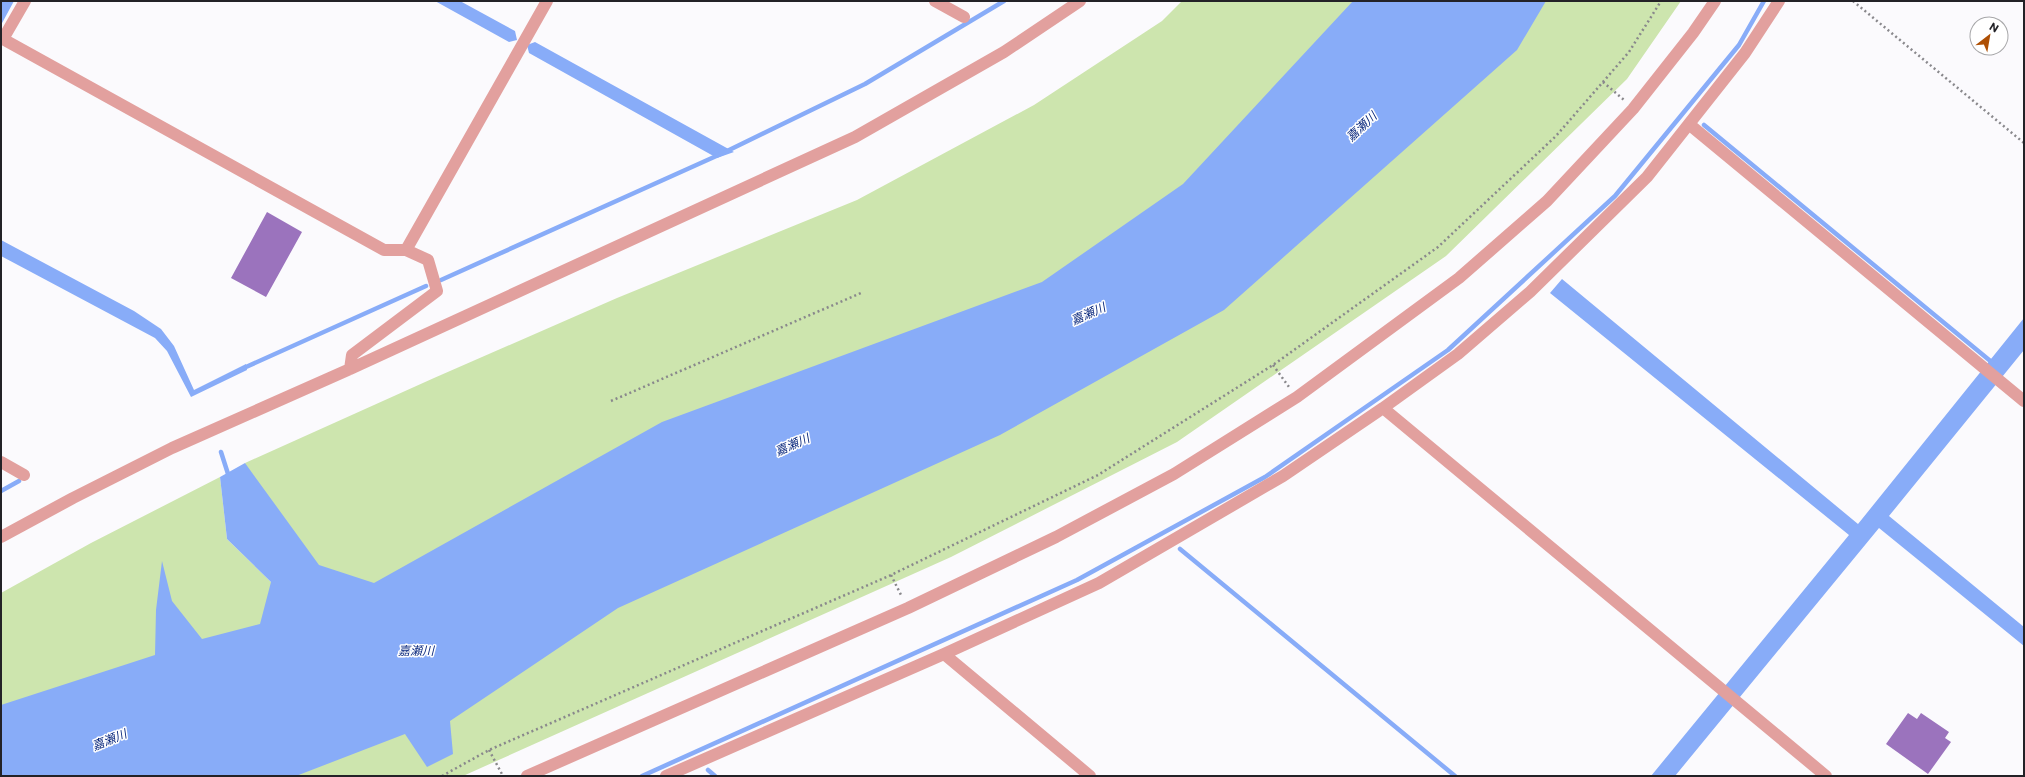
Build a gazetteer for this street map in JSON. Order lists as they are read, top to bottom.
{
  "water": ["嘉瀬川"],
  "north": "top right"
}
